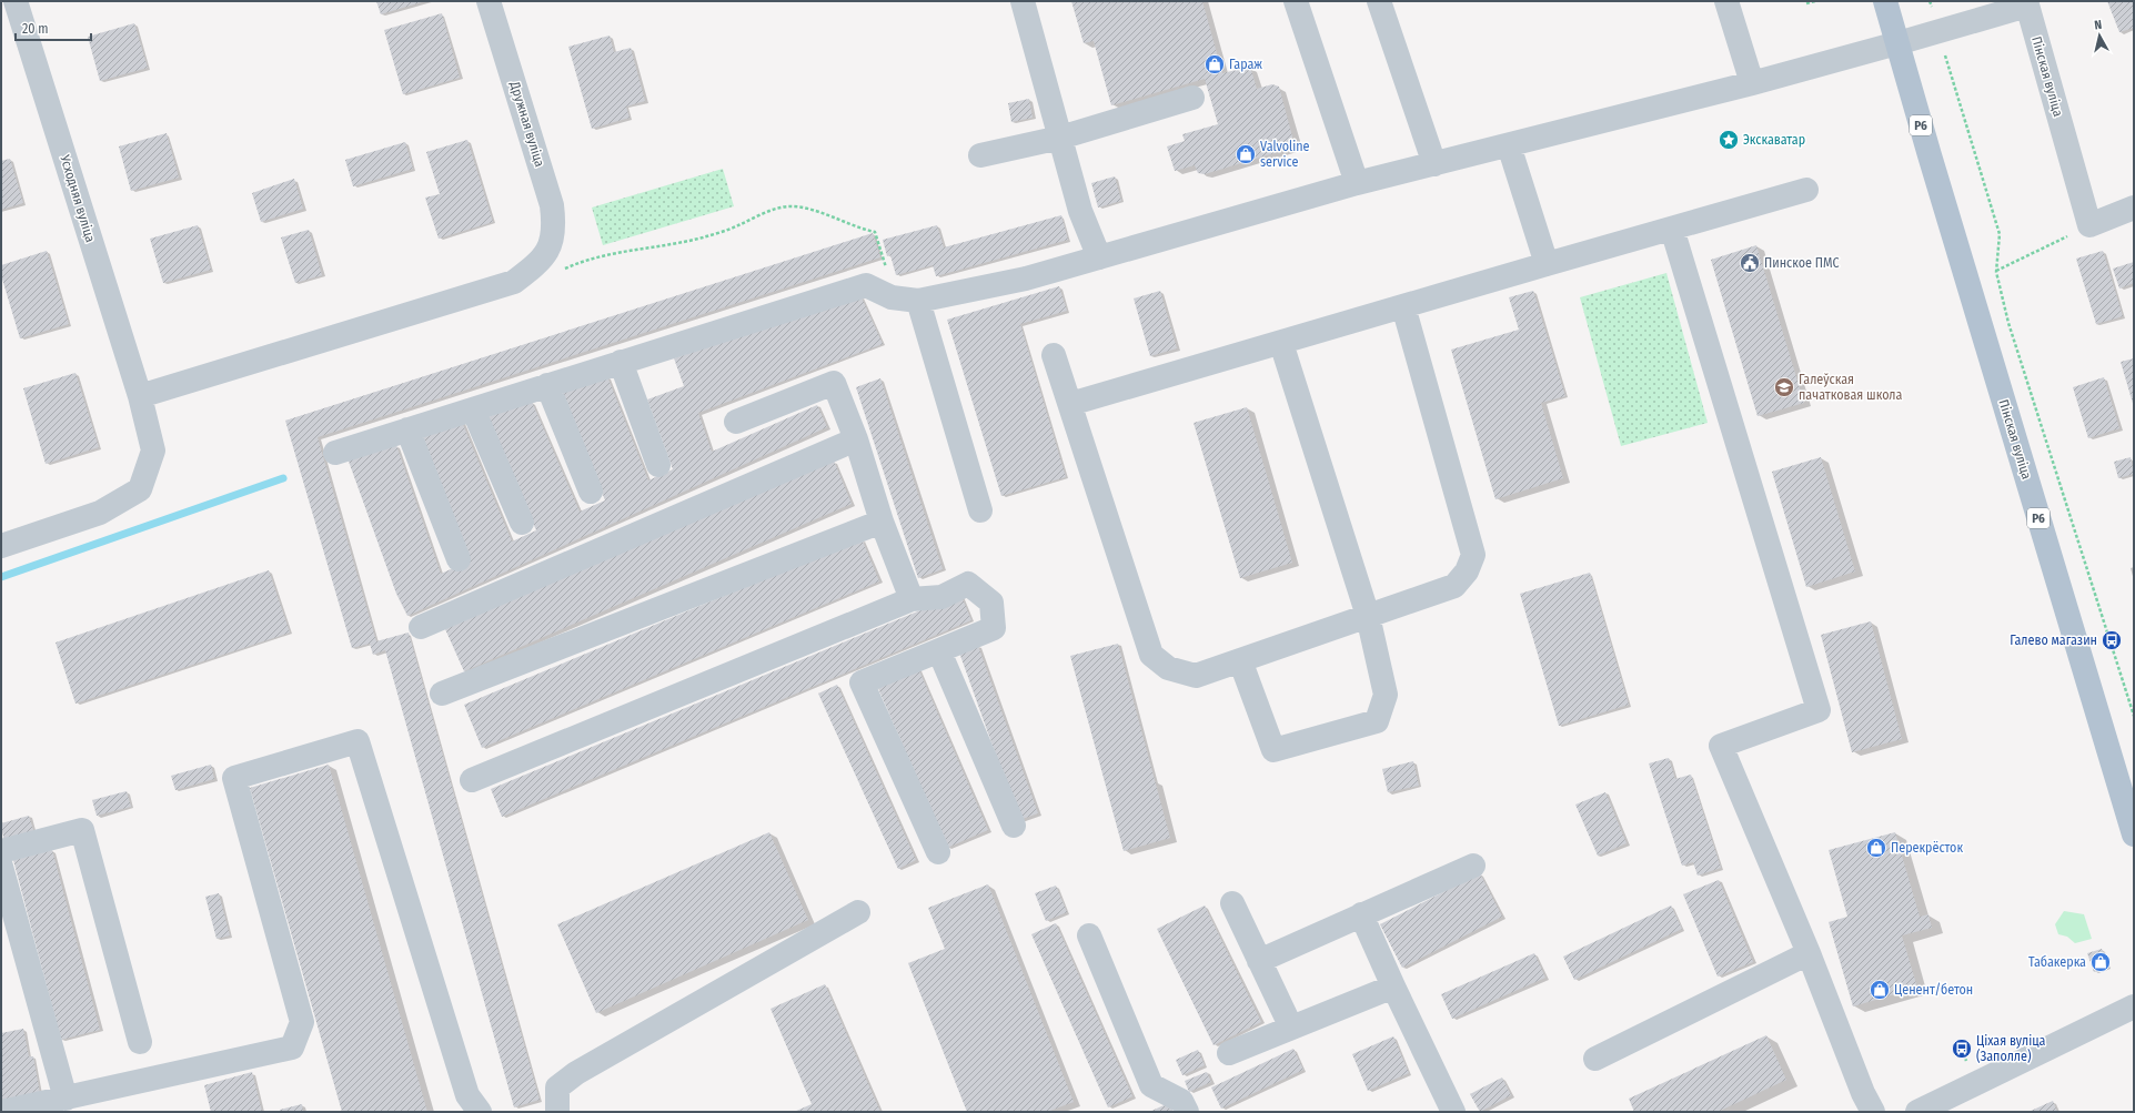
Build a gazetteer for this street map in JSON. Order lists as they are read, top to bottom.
{
  "streets": {
    "main road": ["Пінская вуліца", "Р6"],
    "street": ["Дружная вуліца", "Усходняя вуліца"]
  },
  "places": {
    "shop": [
      "Гараж",
      "Valvoline service",
      "Перекрёсток",
      "Табакерка",
      "Ценент/бетон"
    ],
    "place": ["Экскаватар"],
    "public building": ["Пинское ПМС"],
    "school or university": ["Галеўская пачатковая школа"],
    "bus stop": ["Галево магазин", "Ціхая вуліца (Заполле)"]
  },
  "scale_bar": "20 m",
  "north": "top"
}
